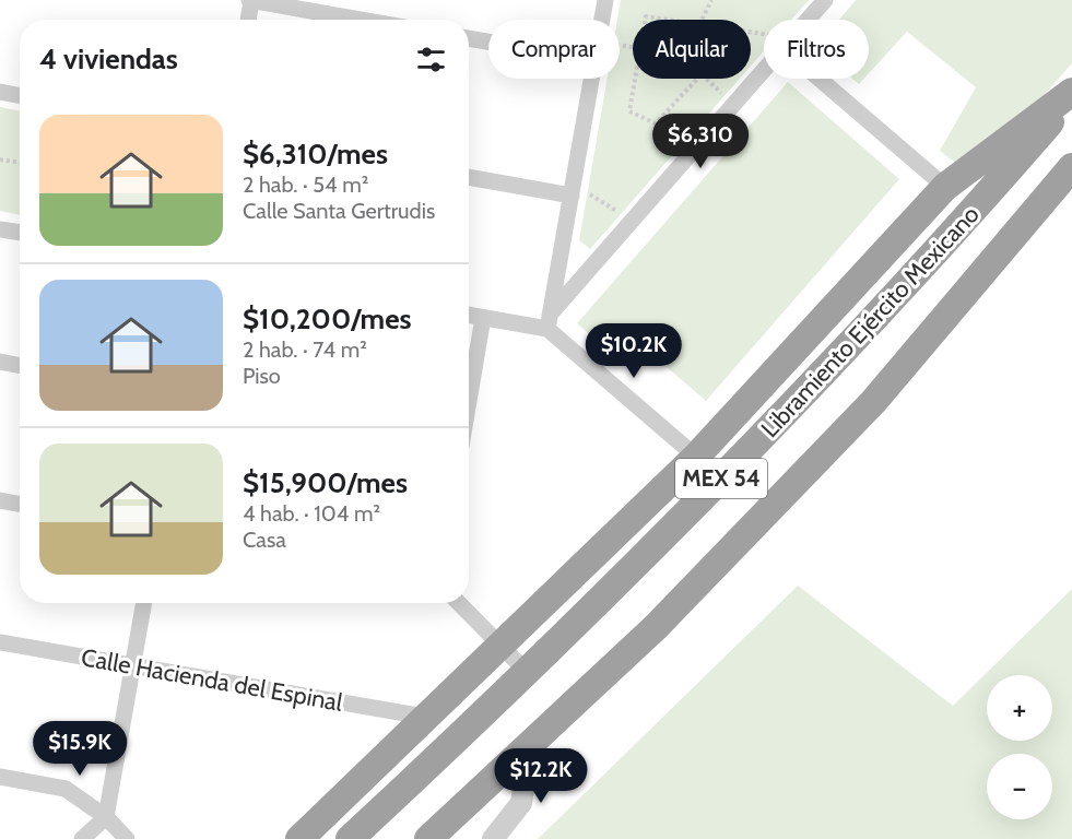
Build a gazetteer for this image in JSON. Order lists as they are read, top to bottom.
{
  "streets": {
    "highway": ["Libramiento Ejército Mexicano", "MEX 54"],
    "street": ["Calle Hacienda del Espinal"]
  },
  "page": {
    "chip": ["Comprar", "Alquilar", "Filtros"],
    "heading": "4 viviendas",
    "list": [
      {
        "name": "$6,310/mes",
        "note": "2 hab. · 54 m² · Calle Santa Gertrudis"
      },
      {
        "name": "$10,200/mes",
        "note": "2 hab. · 74 m² · Piso"
      },
      {
        "name": "$15,900/mes",
        "note": "4 hab. · 104 m² · Casa"
      }
    ],
    "price": [
      "$6,310",
      "$10.2K",
      "$15.9K",
      "$12.2K"
    ],
    "map_buttons": ["+", "−"]
  }
}
